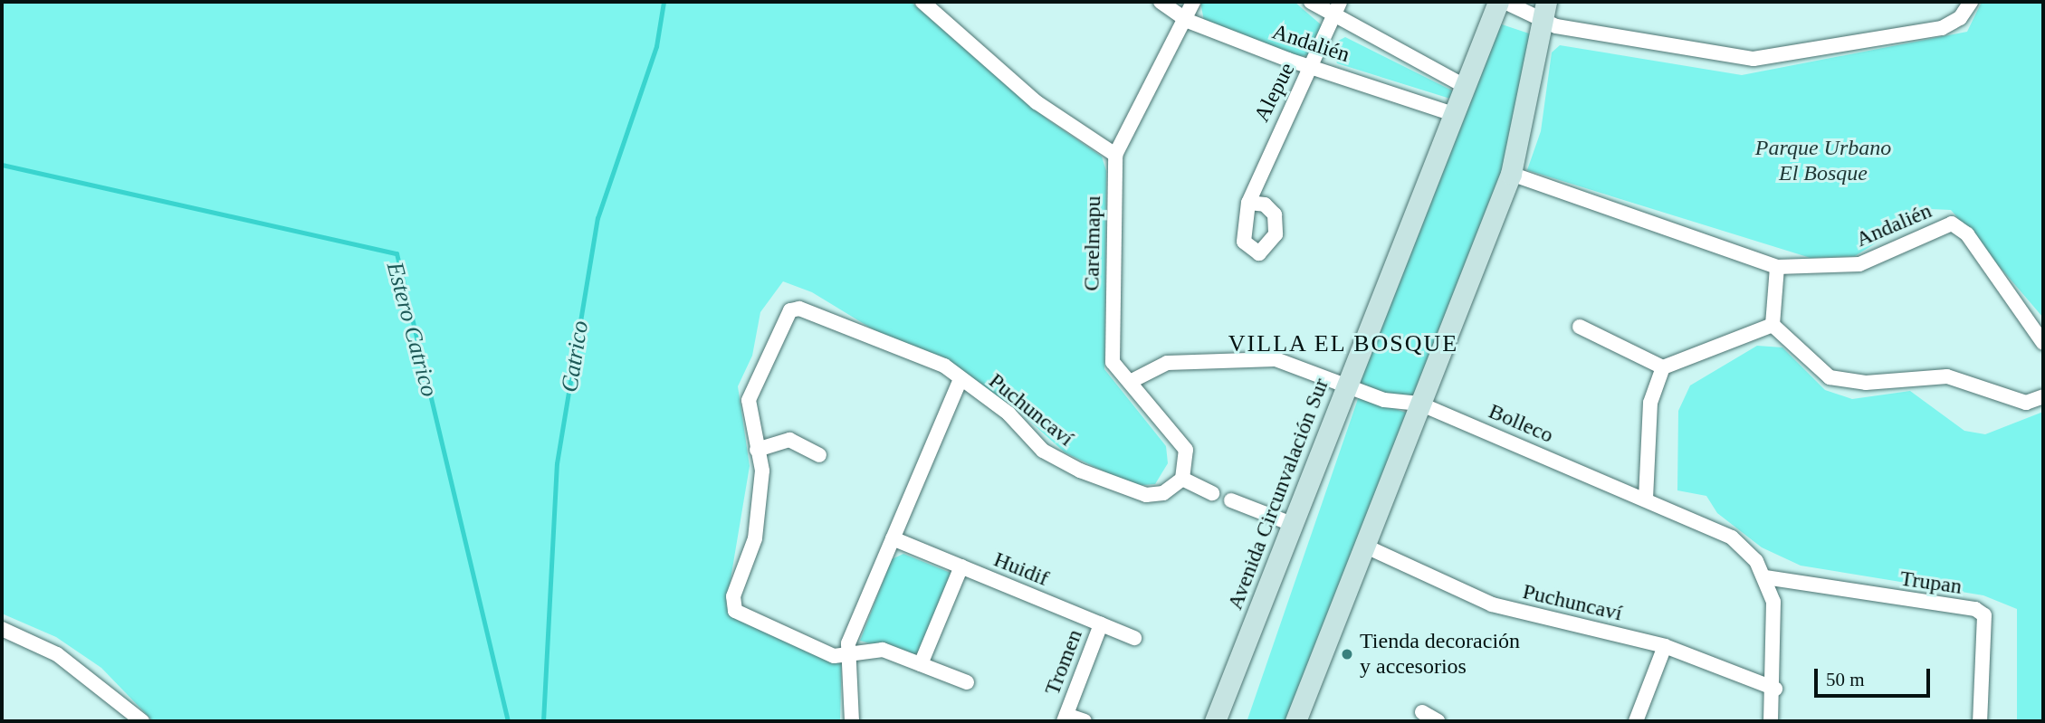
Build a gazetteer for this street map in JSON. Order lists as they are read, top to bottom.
{
  "streets": {
    "main road": ["Avenida Circunvalación Sur"],
    "street": [
      "Andalién",
      "Alepue",
      "Carelmapu",
      "Puchuncaví",
      "Bolleco",
      "Huidif",
      "Trupan",
      "Tromen"
    ]
  },
  "crossings": [
    ["Andalién", "Alepue"],
    ["Andalién", "Carelmapu"],
    ["Andalién", "Avenida Circunvalación Sur"],
    ["Carelmapu", "Puchuncaví"],
    ["Carelmapu", "Bolleco"],
    ["Puchuncaví", "Bolleco"],
    ["Bolleco", "Avenida Circunvalación Sur"],
    ["Bolleco", "Trupan"],
    ["Huidif", "Tromen"]
  ],
  "districts": ["VILLA EL BOSQUE"],
  "water": ["Estero Catrico", "Catrico"],
  "parks": ["Parque Urbano El Bosque"],
  "places": ["Tienda decoración y accesorios"],
  "scale_bar": "50 m"
}
